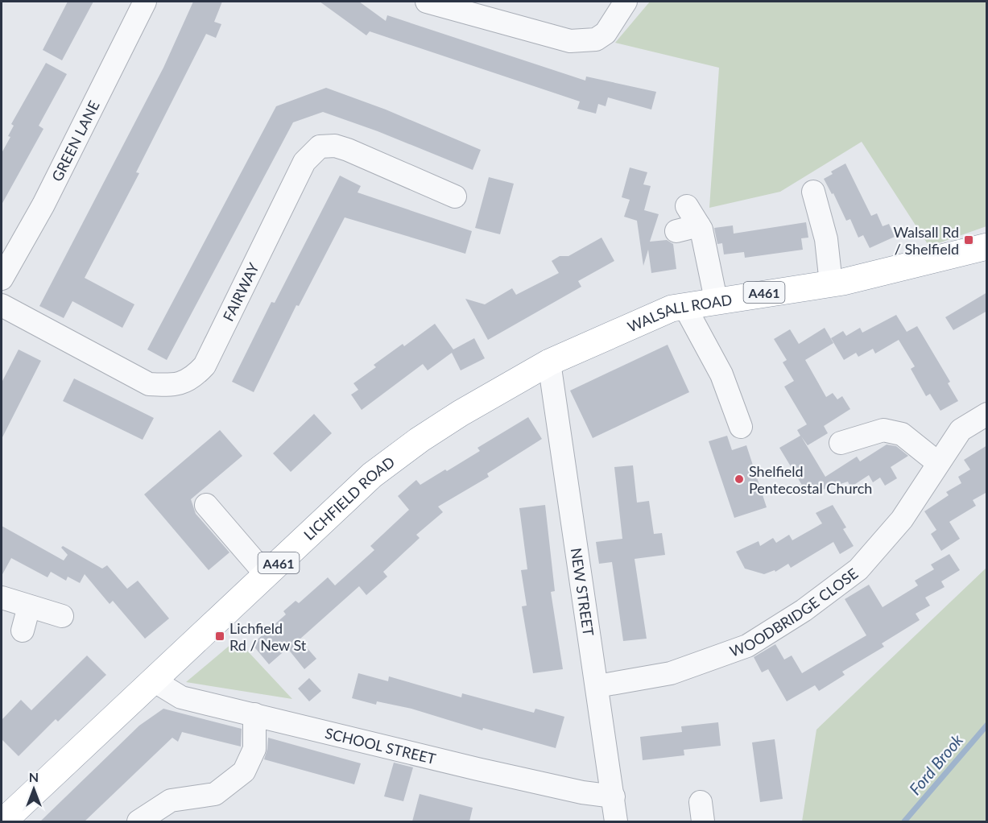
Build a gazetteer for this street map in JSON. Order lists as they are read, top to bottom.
{
  "streets": {
    "highway": ["A461", "WALSALL ROAD", "LICHFIELD ROAD"],
    "street": [
      "GREEN LANE",
      "FAIRWAY",
      "NEW STREET",
      "WOODBRIDGE CLOSE",
      "SCHOOL STREET"
    ]
  },
  "crossings": [
    ["WALSALL ROAD", "LICHFIELD ROAD"],
    ["WALSALL ROAD", "NEW STREET"],
    ["LICHFIELD ROAD", "NEW STREET"],
    ["LICHFIELD ROAD", "SCHOOL STREET"],
    ["NEW STREET", "WOODBRIDGE CLOSE"],
    ["NEW STREET", "SCHOOL STREET"]
  ],
  "water": ["Ford Brook"],
  "places": {
    "transit": ["Walsall Rd / Shelfield", "Lichfield Rd / New St"],
    "other": ["Shelfield Pentecostal Church"]
  },
  "north": "top"
}
